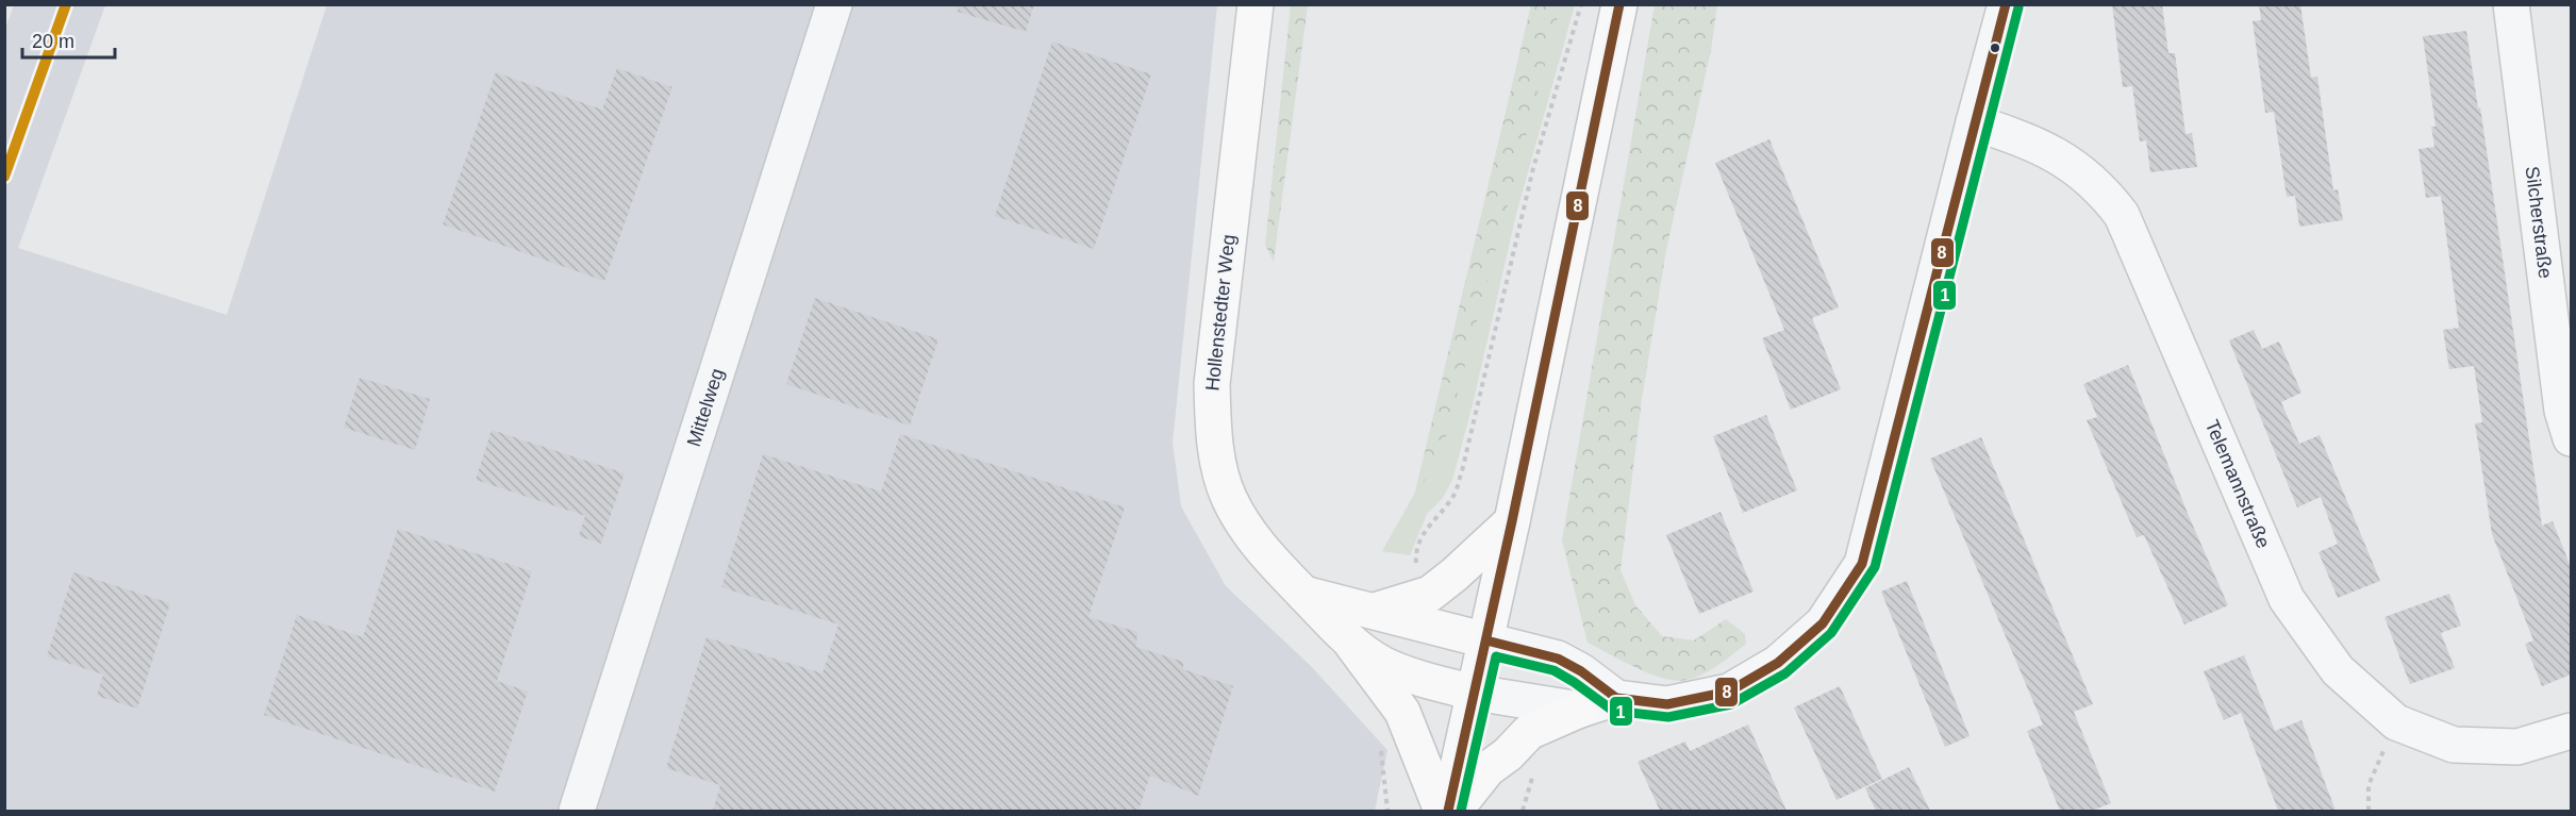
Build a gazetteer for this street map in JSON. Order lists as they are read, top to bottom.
{
  "streets": {
    "main road": ["Hollenstedter Weg"],
    "street": ["Silcherstraße", "Mittelweg", "Telemannstraße"]
  },
  "lines": ["transit line 8", "transit line 1"],
  "scale_bar": "20 m"
}
